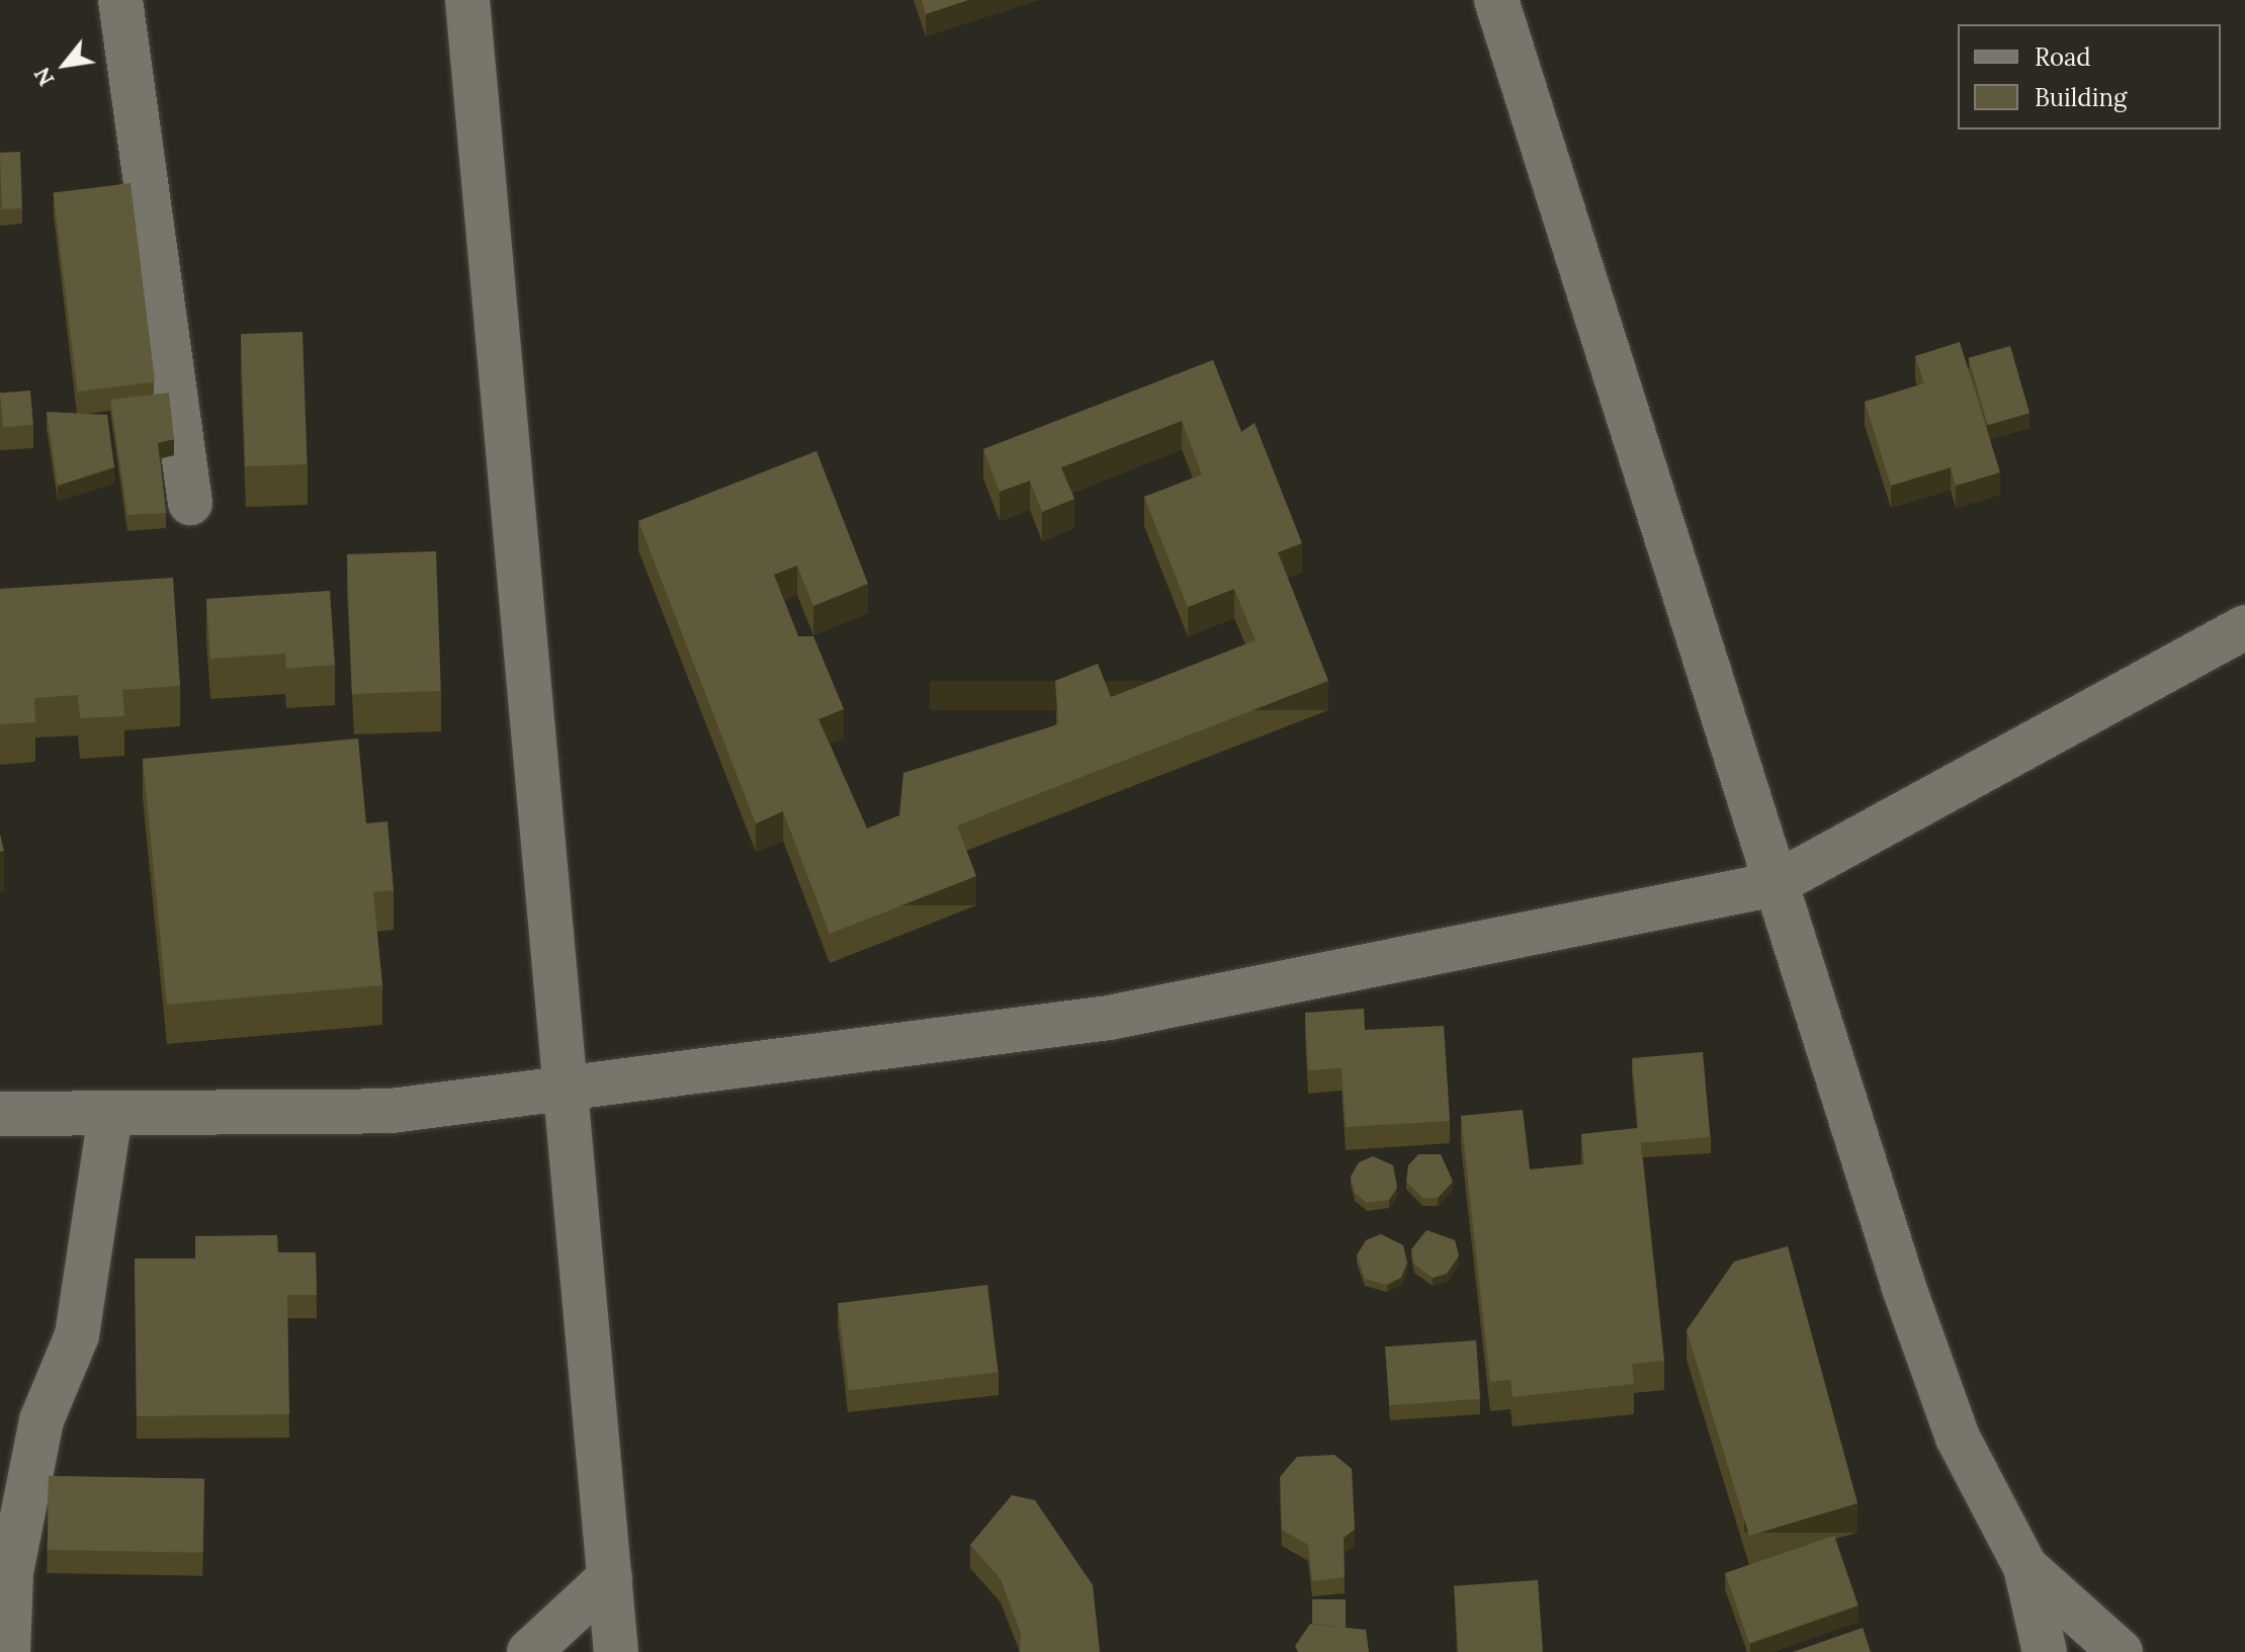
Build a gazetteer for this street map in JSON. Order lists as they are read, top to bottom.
{
  "legend": ["Road", "Building"],
  "north": "bottom left"
}
